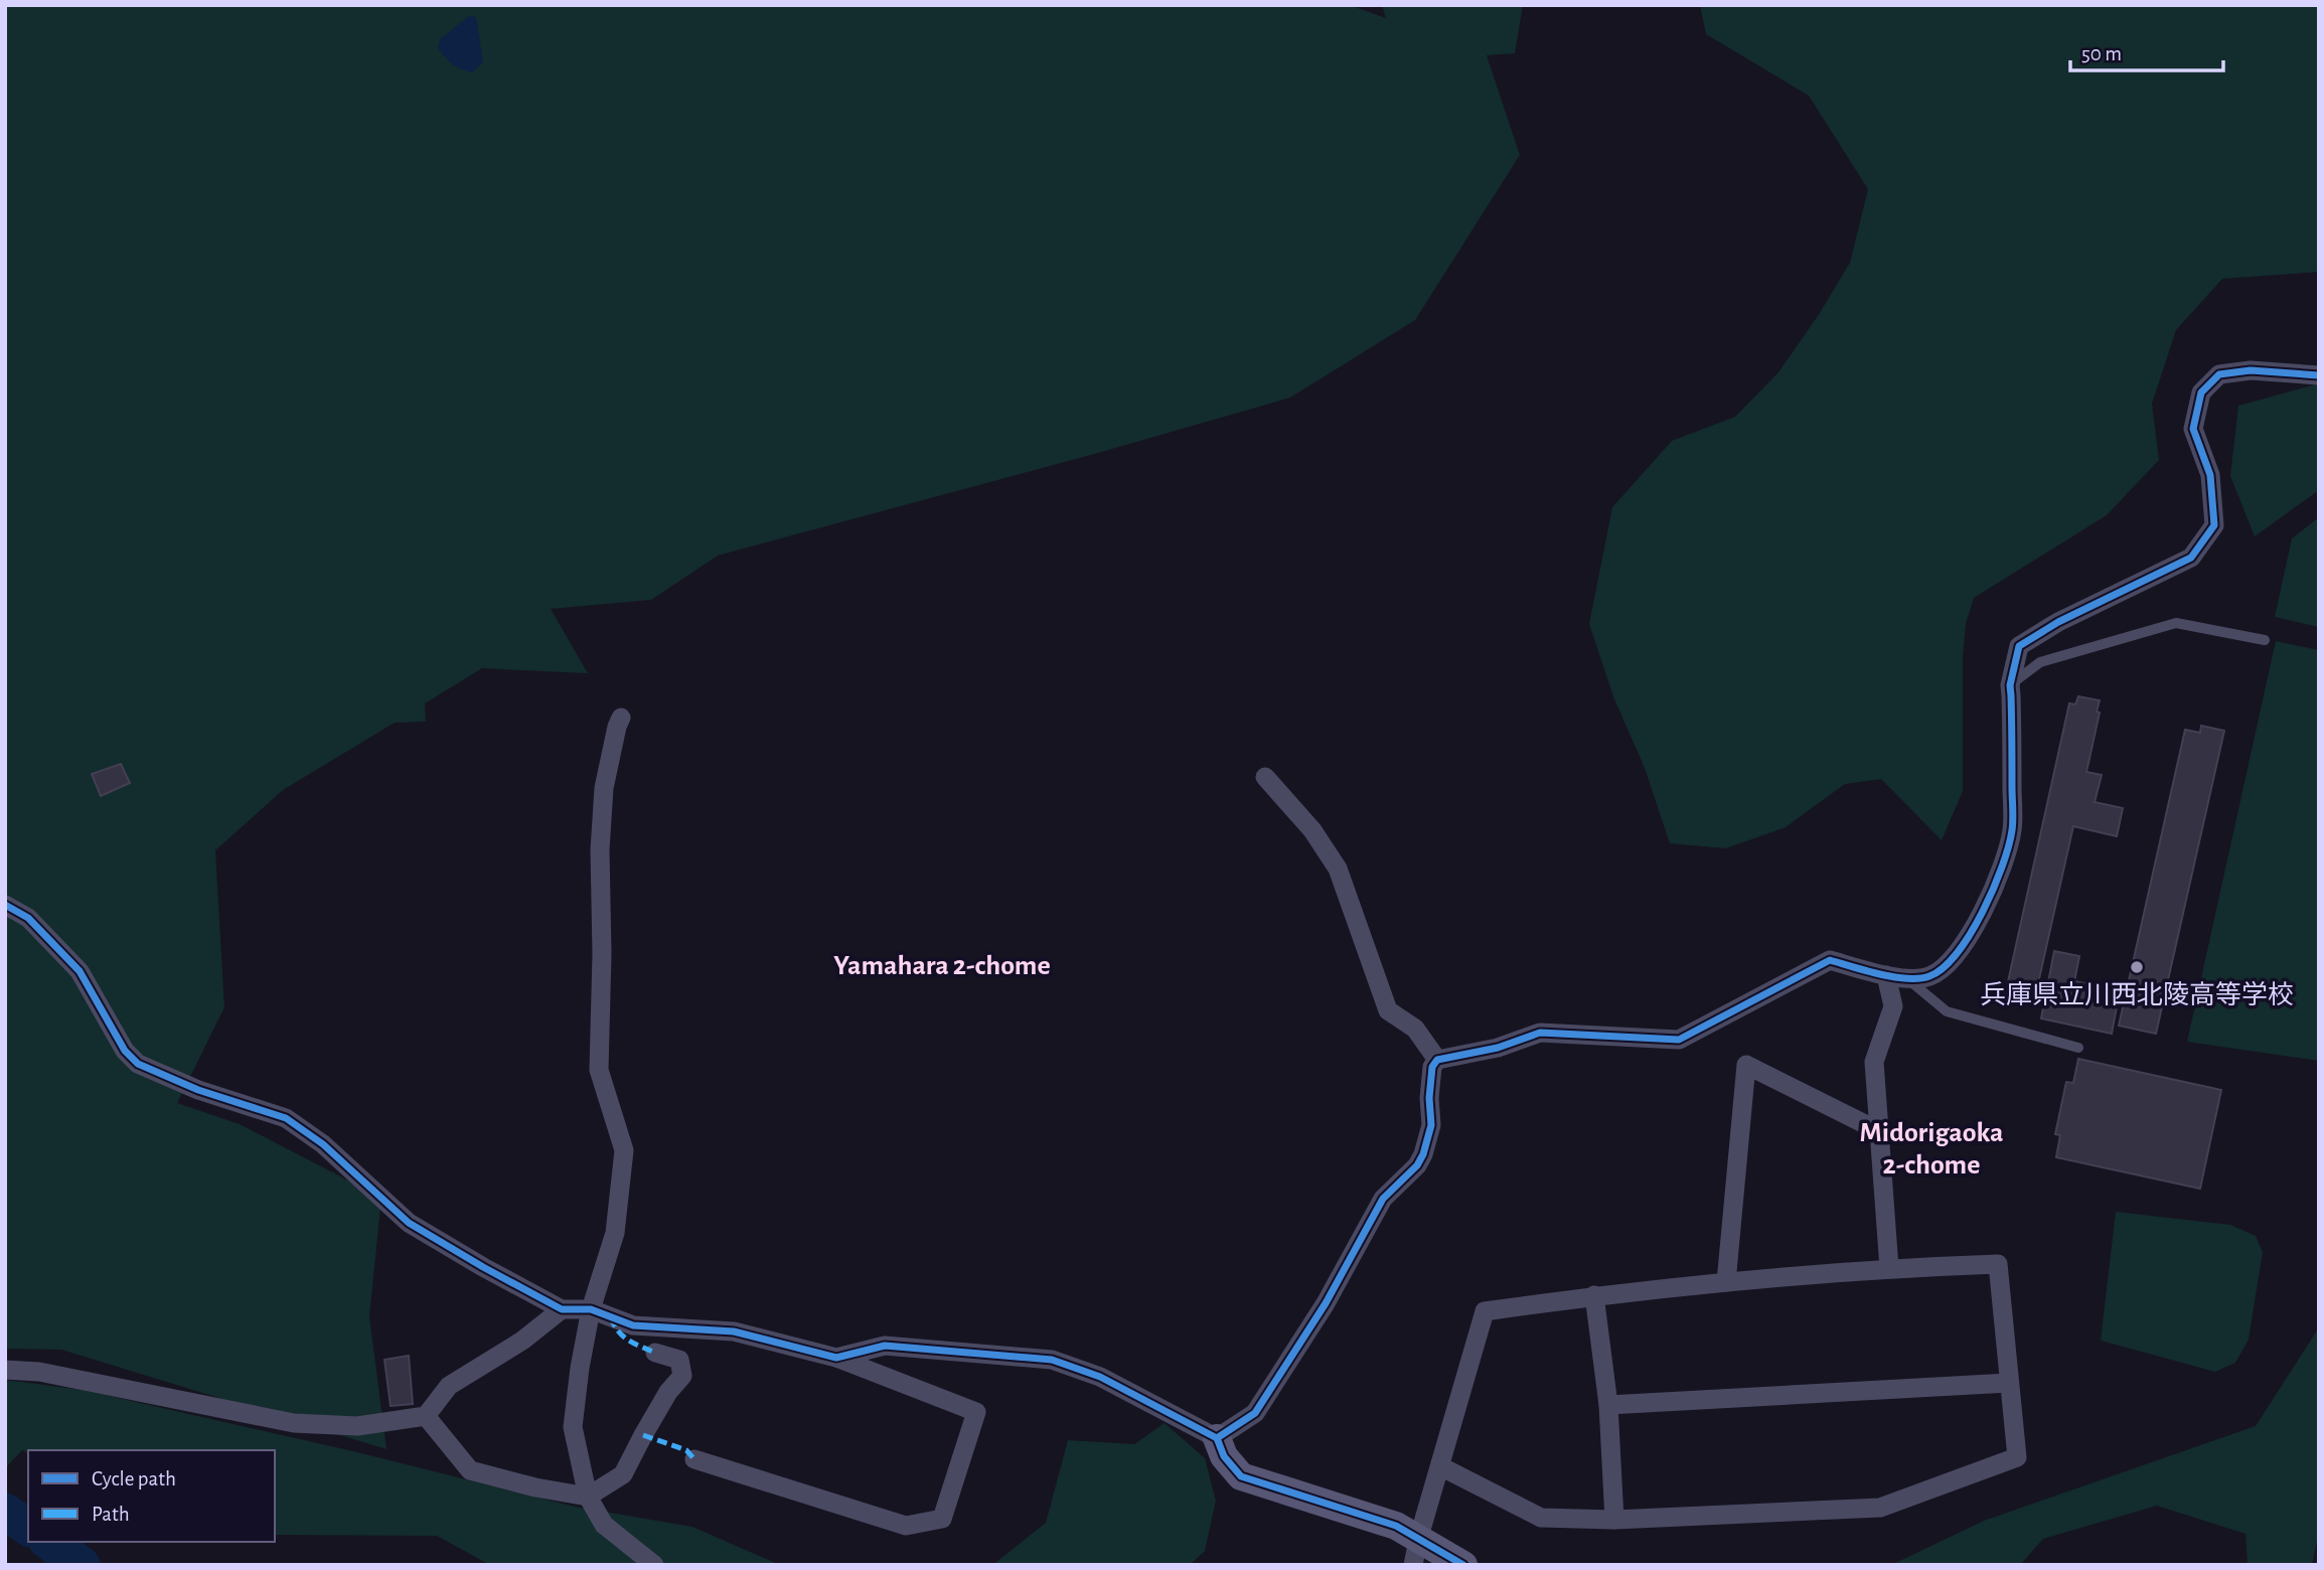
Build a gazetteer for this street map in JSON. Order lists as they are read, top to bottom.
{
  "districts": ["Yamahara 2-chome", "Midorigaoka 2-chome"],
  "places": ["兵庫県立川西北陵高等学校"],
  "legend": ["Cycle path", "Path"],
  "scale_bar": "50 m"
}
